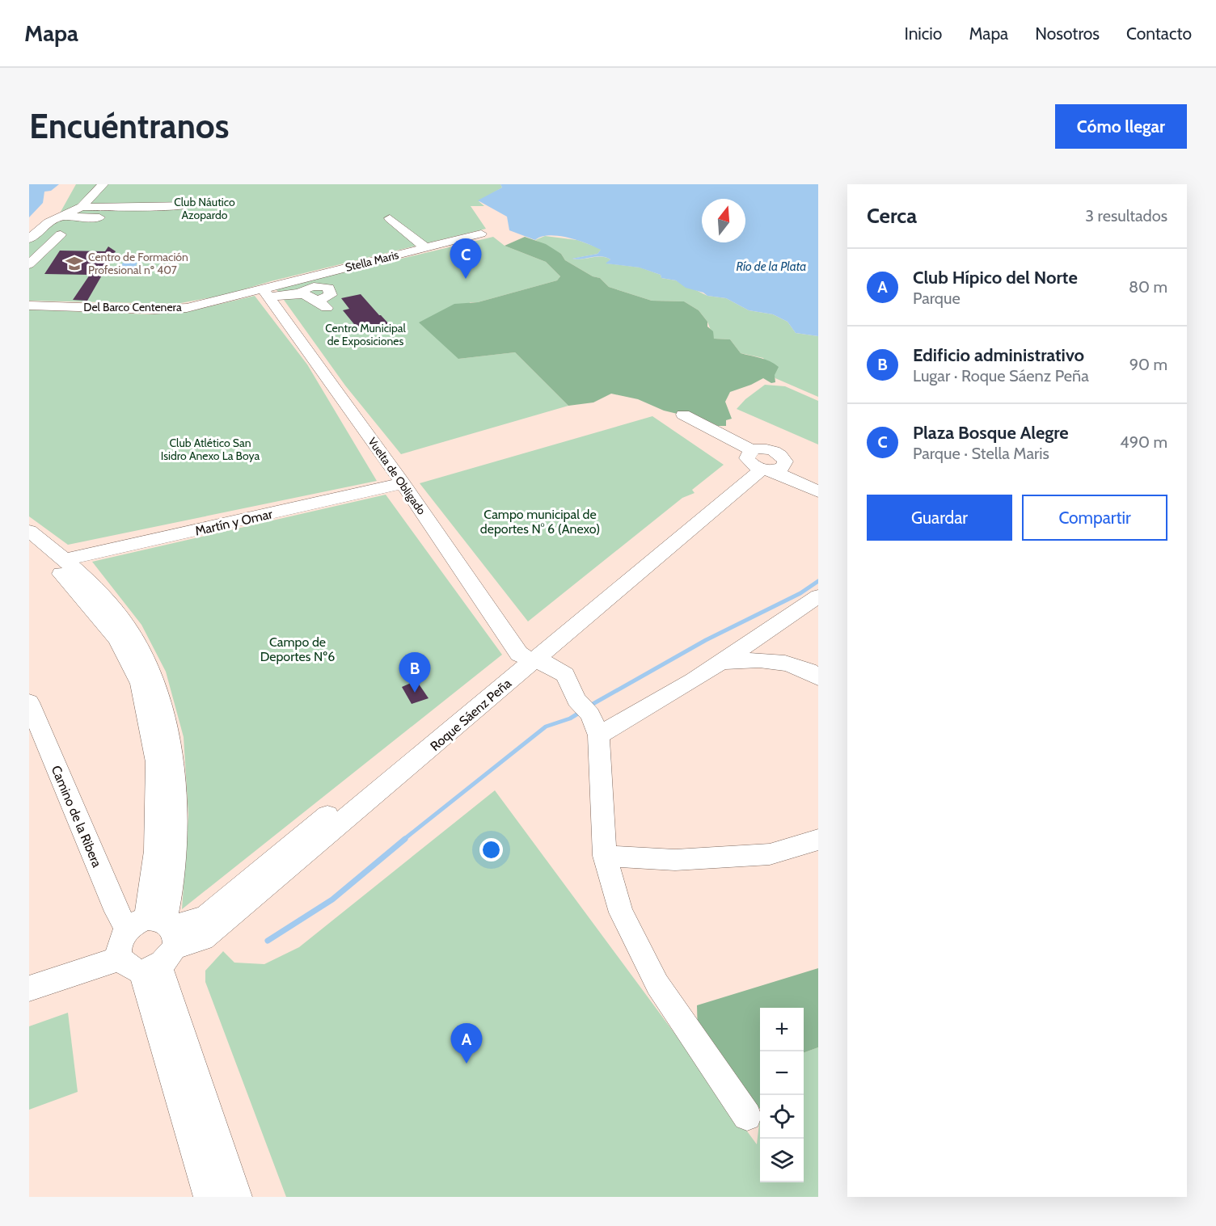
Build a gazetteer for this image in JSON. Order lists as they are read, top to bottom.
{
  "streets": {
    "street": [
      "Stella Maris",
      "Del Barco Centenera",
      "Vuelta de Obligado",
      "Martín y Omar",
      "Roque Sáenz Peña",
      "Camino de la Ribera"
    ]
  },
  "crossings": [
    ["Stella Maris", "Del Barco Centenera"],
    ["Stella Maris", "Vuelta de Obligado"],
    ["Del Barco Centenera", "Vuelta de Obligado"],
    ["Vuelta de Obligado", "Martín y Omar"],
    ["Vuelta de Obligado", "Roque Sáenz Peña"],
    ["Roque Sáenz Peña", "Camino de la Ribera"]
  ],
  "water": ["Río de la Plata"],
  "parks": [
    "Club Náutico Azopardo",
    "Centro Municipal de Exposiciones",
    "Club Atlético San Isidro Anexo La Boya",
    "Campo municipal de deportes N° 6 (Anexo)",
    "Campo de Deportes Nº6"
  ],
  "places": {
    "school or university": ["Centro de Formación Profesional nº 407"]
  },
  "north": "top",
  "page": {
    "header": "Mapa",
    "nav": [
      "Inicio",
      "Mapa",
      "Nosotros",
      "Contacto"
    ],
    "buttons": [
      "Cómo llegar",
      ["Guardar", "Compartir"]
    ],
    "title": "Encuéntranos",
    "heading": ["Cerca", "3 resultados"],
    "pins": ["C", "B", "A"],
    "list": [
      {
        "mark": "A",
        "name": "Club Hípico del Norte",
        "note": "Parque",
        "value": "80 m"
      },
      {
        "mark": "B",
        "name": "Edificio administrativo",
        "note": "Lugar · Roque Sáenz Peña",
        "value": "90 m"
      },
      {
        "mark": "C",
        "name": "Plaza Bosque Alegre",
        "note": "Parque · Stella Maris",
        "value": "490 m"
      }
    ],
    "map_buttons": ["+", "−"]
  }
}
